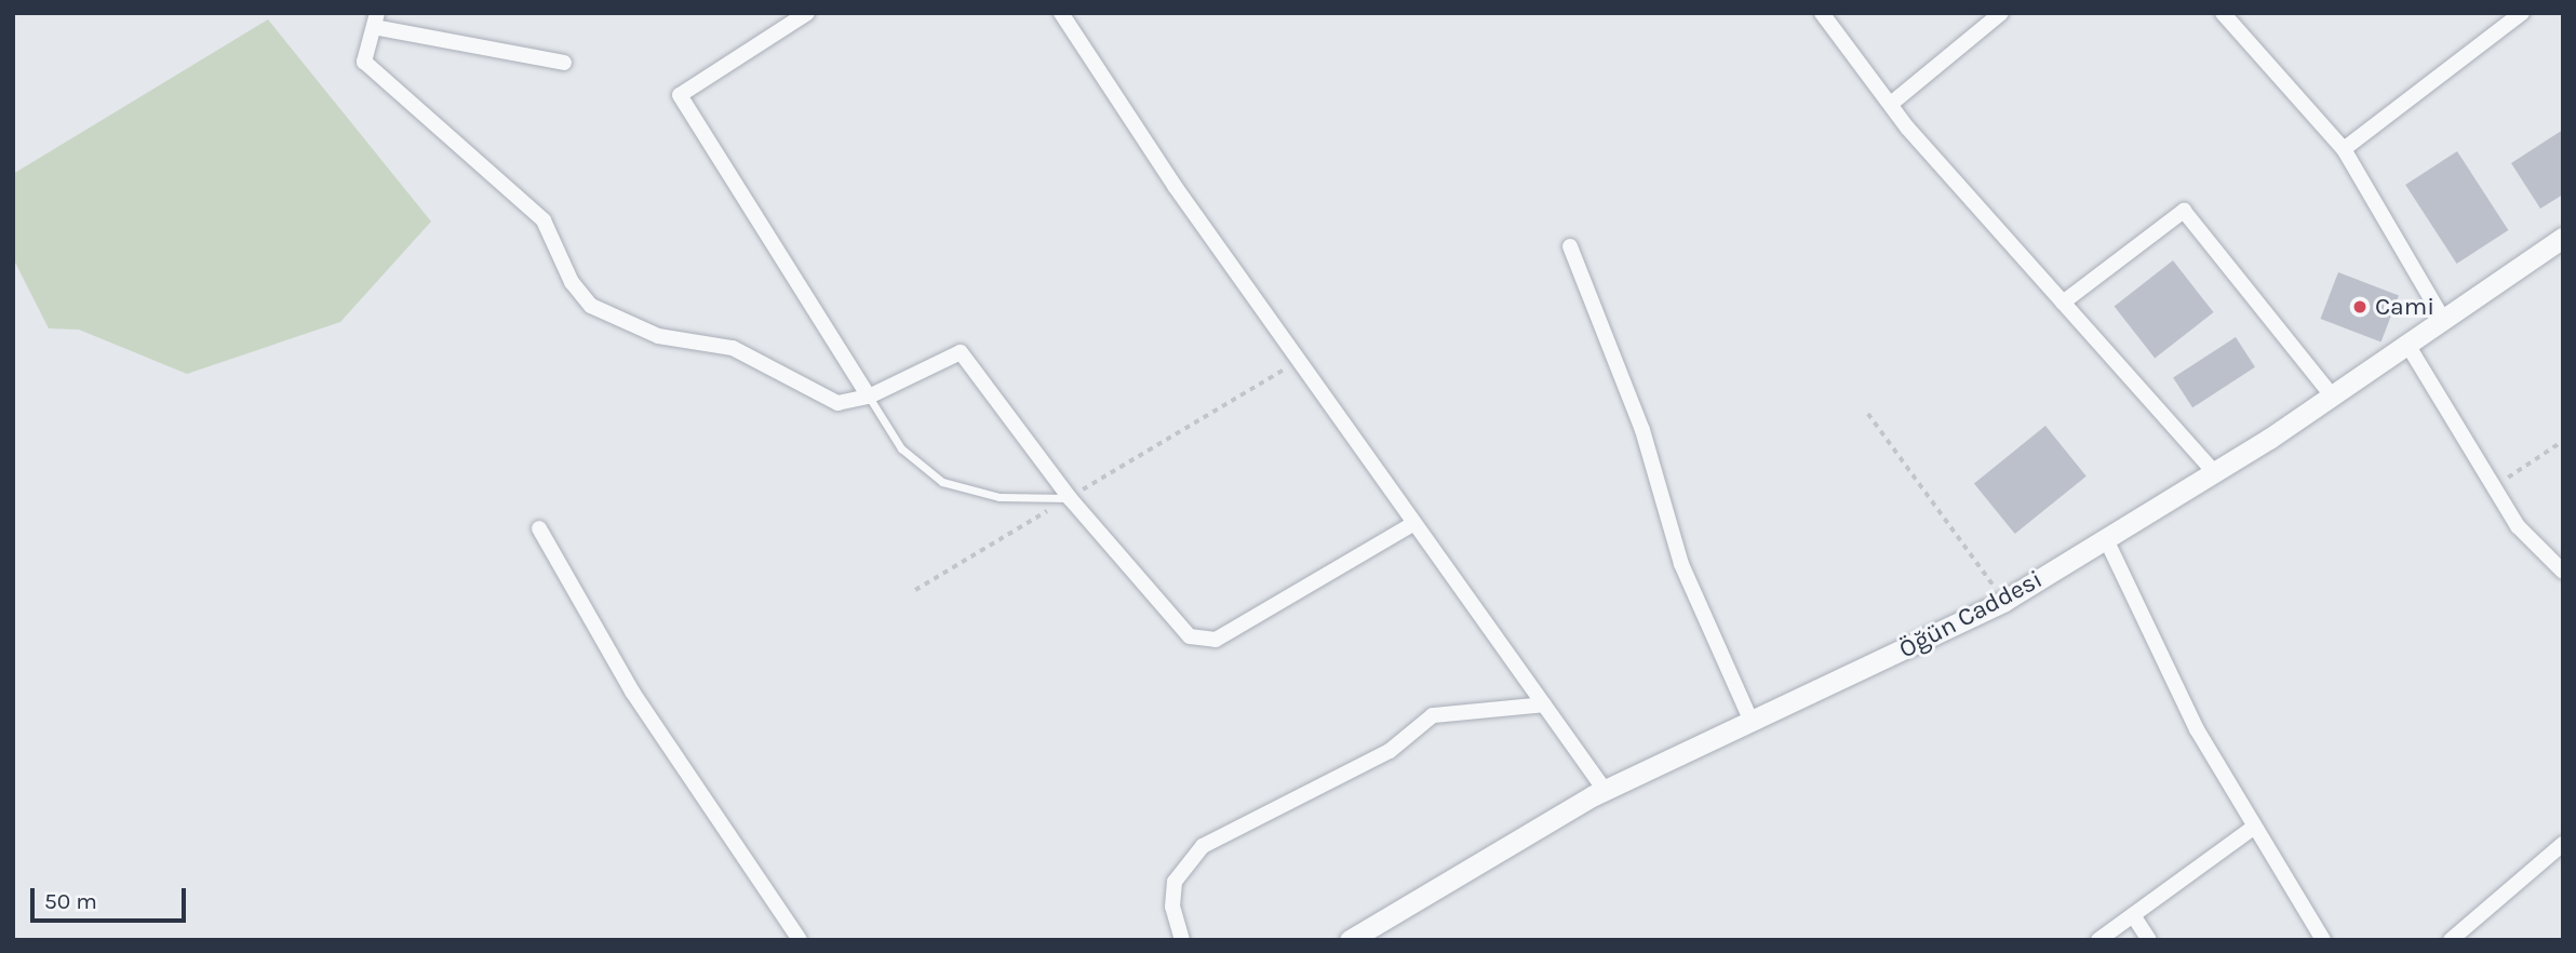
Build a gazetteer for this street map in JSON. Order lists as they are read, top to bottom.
{
  "streets": {
    "street": ["Öğün Caddesi"]
  },
  "places": ["Cami"],
  "scale_bar": "50 m"
}
